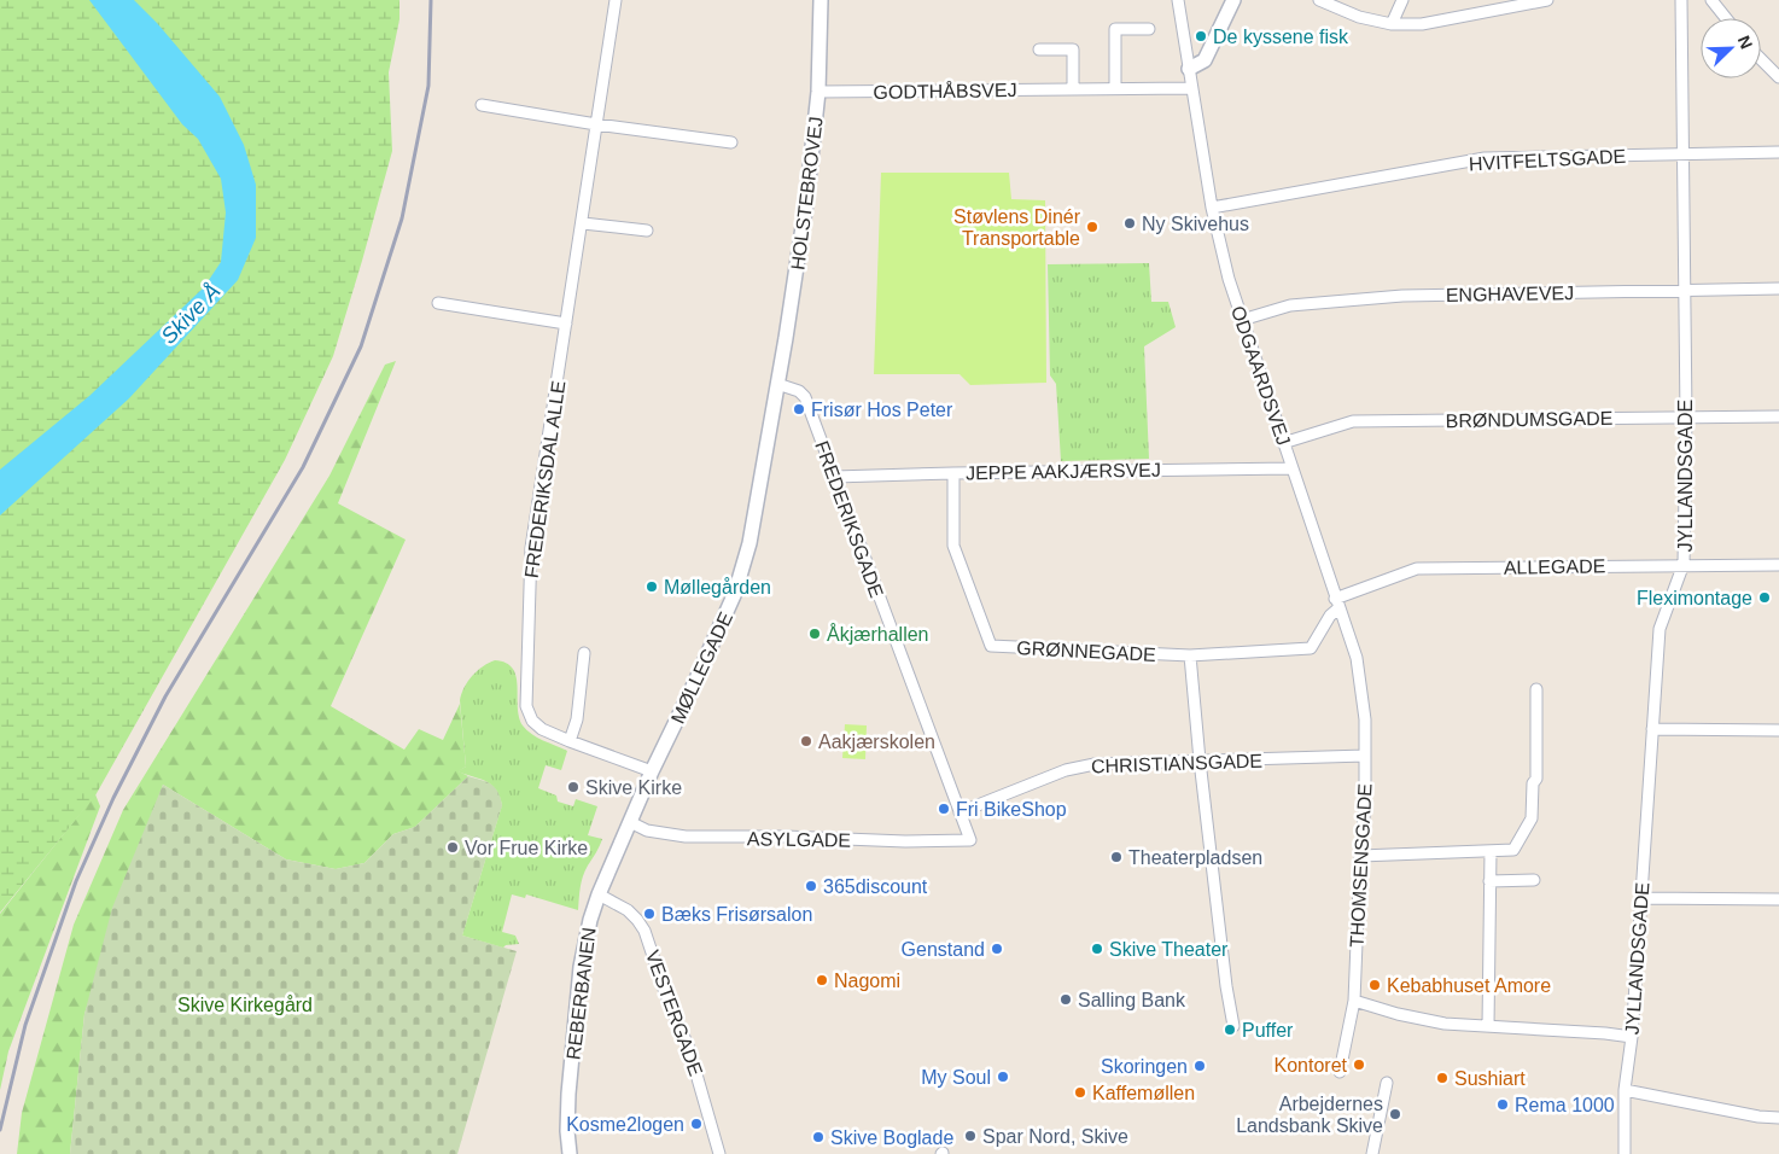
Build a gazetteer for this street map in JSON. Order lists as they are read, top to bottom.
{
  "streets": {
    "street": [
      "GODTHÅBSVEJ",
      "HVITFELTSGADE",
      "HOLSTEBROVEJ",
      "ENGHAVEVEJ",
      "ODGAARDSVEJ",
      "BRØNDUMSGADE",
      "JEPPE AAKJÆRSVEJ",
      "JYLLANDSGADE",
      "FREDERIKSDAL ALLE",
      "FREDERIKSGADE",
      "ALLEGADE",
      "GRØNNEGADE",
      "MØLLEGADE",
      "CHRISTIANSGADE",
      "ASYLGADE",
      "THOMSENSGADE",
      "REBERBANEN",
      "VESTERGADE"
    ]
  },
  "crossings": [
    ["GODTHÅBSVEJ", "HOLSTEBROVEJ"],
    ["GODTHÅBSVEJ", "ODGAARDSVEJ"],
    ["HVITFELTSGADE", "ODGAARDSVEJ"],
    ["HVITFELTSGADE", "JYLLANDSGADE"],
    ["HOLSTEBROVEJ", "FREDERIKSGADE"],
    ["HOLSTEBROVEJ", "MØLLEGADE"],
    ["ENGHAVEVEJ", "ODGAARDSVEJ"],
    ["ENGHAVEVEJ", "JYLLANDSGADE"],
    ["ODGAARDSVEJ", "BRØNDUMSGADE"],
    ["ODGAARDSVEJ", "JEPPE AAKJÆRSVEJ"],
    ["ODGAARDSVEJ", "ALLEGADE"],
    ["ODGAARDSVEJ", "GRØNNEGADE"],
    ["ODGAARDSVEJ", "THOMSENSGADE"],
    ["BRØNDUMSGADE", "JYLLANDSGADE"],
    ["JEPPE AAKJÆRSVEJ", "FREDERIKSGADE"],
    ["JEPPE AAKJÆRSVEJ", "GRØNNEGADE"],
    ["JYLLANDSGADE", "ALLEGADE"],
    ["FREDERIKSDAL ALLE", "MØLLEGADE"],
    ["FREDERIKSDAL ALLE", "REBERBANEN"],
    ["FREDERIKSGADE", "MØLLEGADE"],
    ["FREDERIKSGADE", "CHRISTIANSGADE"],
    ["FREDERIKSGADE", "ASYLGADE"],
    ["ALLEGADE", "GRØNNEGADE"],
    ["MØLLEGADE", "REBERBANEN"],
    ["CHRISTIANSGADE", "THOMSENSGADE"],
    ["ASYLGADE", "REBERBANEN"],
    ["REBERBANEN", "VESTERGADE"]
  ],
  "water": ["Skive Å"],
  "parks": ["Skive Kirkegård"],
  "places": [
    "De kyssene fisk",
    "Ny Skivehus",
    "Støvlens Dinér Transportable",
    "Frisør Hos Peter",
    "Møllegården",
    "Fleximontage",
    "Åkjærhallen",
    "Aakjærskolen",
    "Skive Kirke",
    "Fri BikeShop",
    "Vor Frue Kirke",
    "Theaterpladsen",
    "365discount",
    "Bæks Frisørsalon",
    "Genstand",
    "Skive Theater",
    "Nagomi",
    "Kebabhuset Amore",
    "Salling Bank",
    "Puffer",
    "Kontoret",
    "Skoringen",
    "My Soul",
    "Sushiart",
    "Kaffemøllen",
    "Rema 1000",
    "Arbejdernes Landsbank Skive",
    "Kosme2logen",
    "Spar Nord, Skive",
    "Skive Boglade"
  ],
  "north": "top right"
}
